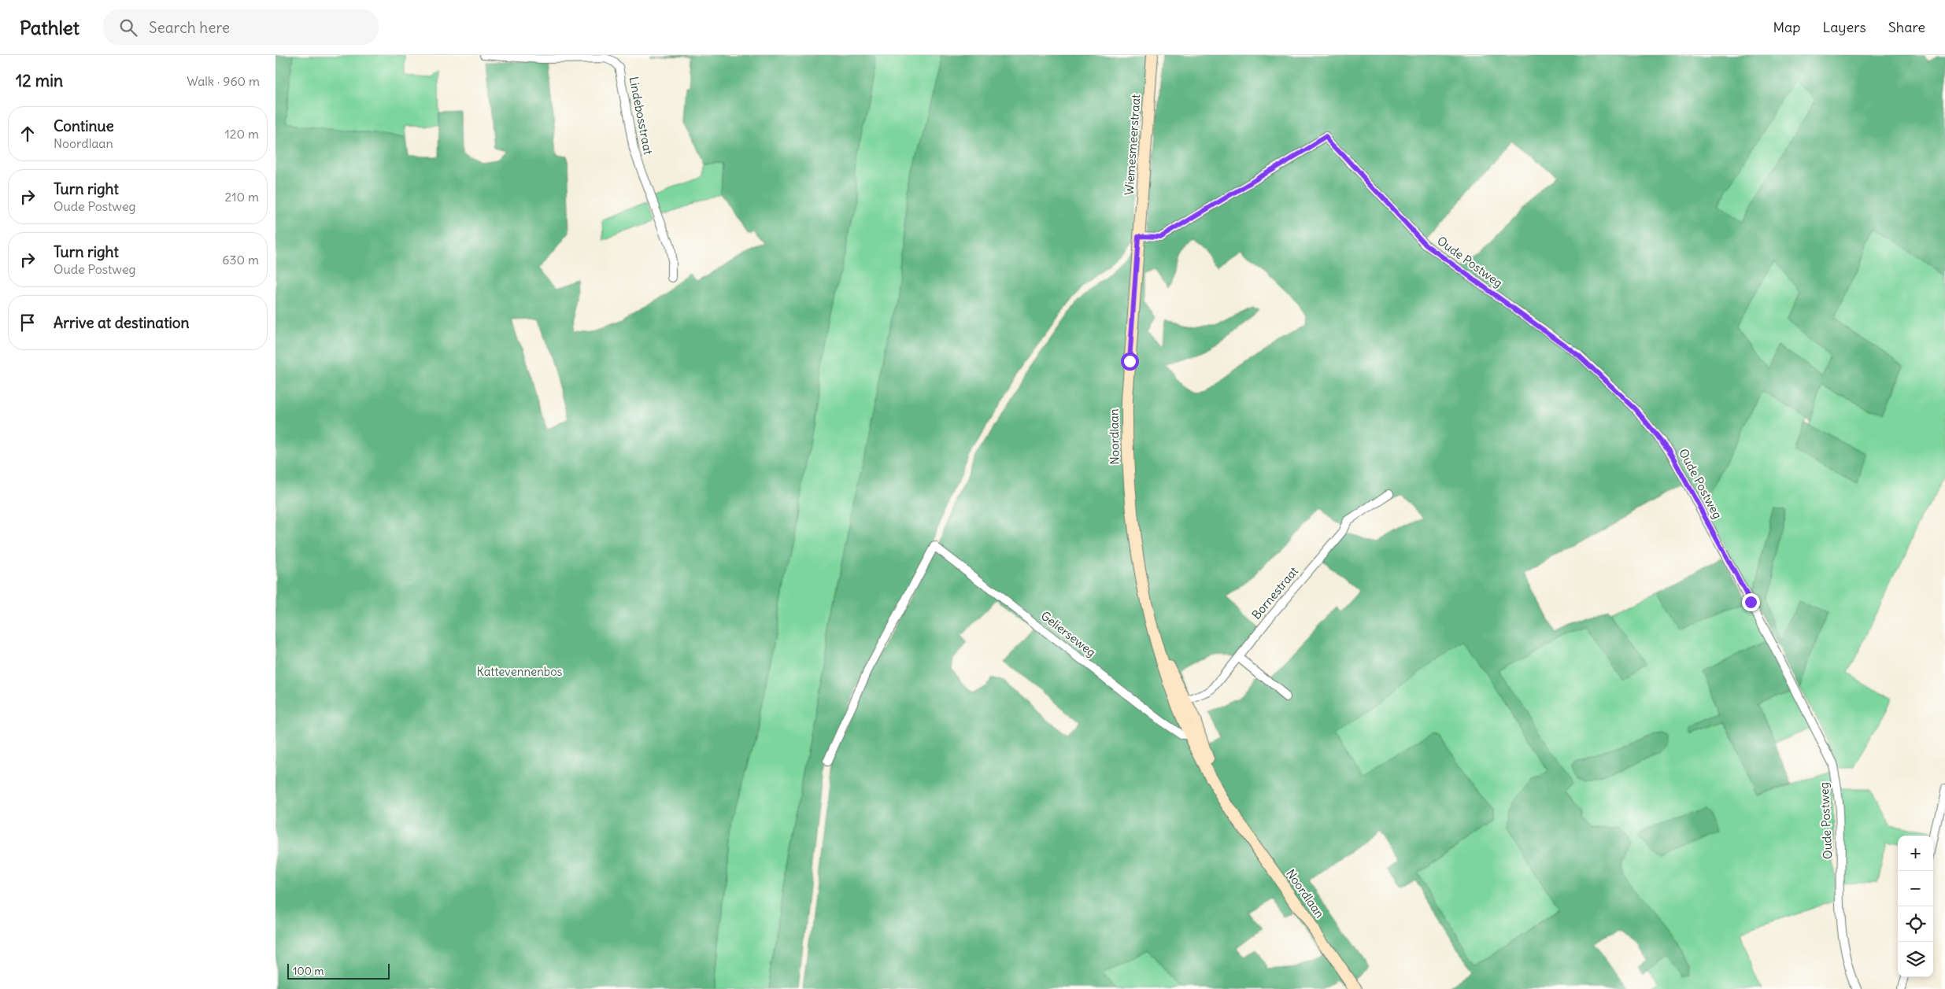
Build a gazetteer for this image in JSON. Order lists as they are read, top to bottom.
{
  "streets": {
    "main road": ["Wiemesmeerstraat", "Noordlaan"],
    "street": [
      "Lindebosstraat",
      "Oude Postweg",
      "Bornestraat",
      "Gelierseweg"
    ]
  },
  "crossings": [
    ["Wiemesmeerstraat", "Oude Postweg"],
    ["Wiemesmeerstraat", "Noordlaan"],
    ["Oude Postweg", "Noordlaan"],
    ["Noordlaan", "Bornestraat"],
    ["Noordlaan", "Gelierseweg"]
  ],
  "parks": ["Kattevennenbos"],
  "scale_bar": "100 m",
  "page": {
    "header": "Pathlet",
    "search": "Search here",
    "nav": ["Map", "Layers", "Share"],
    "heading": ["12 min", "Walk · 960 m"],
    "list": [
      ["Continue", "Noordlaan", "120 m"],
      ["Turn right", "Oude Postweg", "210 m"],
      ["Turn right", "Oude Postweg", "630 m"],
      "Arrive at destination"
    ],
    "map_buttons": ["+", "−"],
    "scale": "100 m"
  }
}
